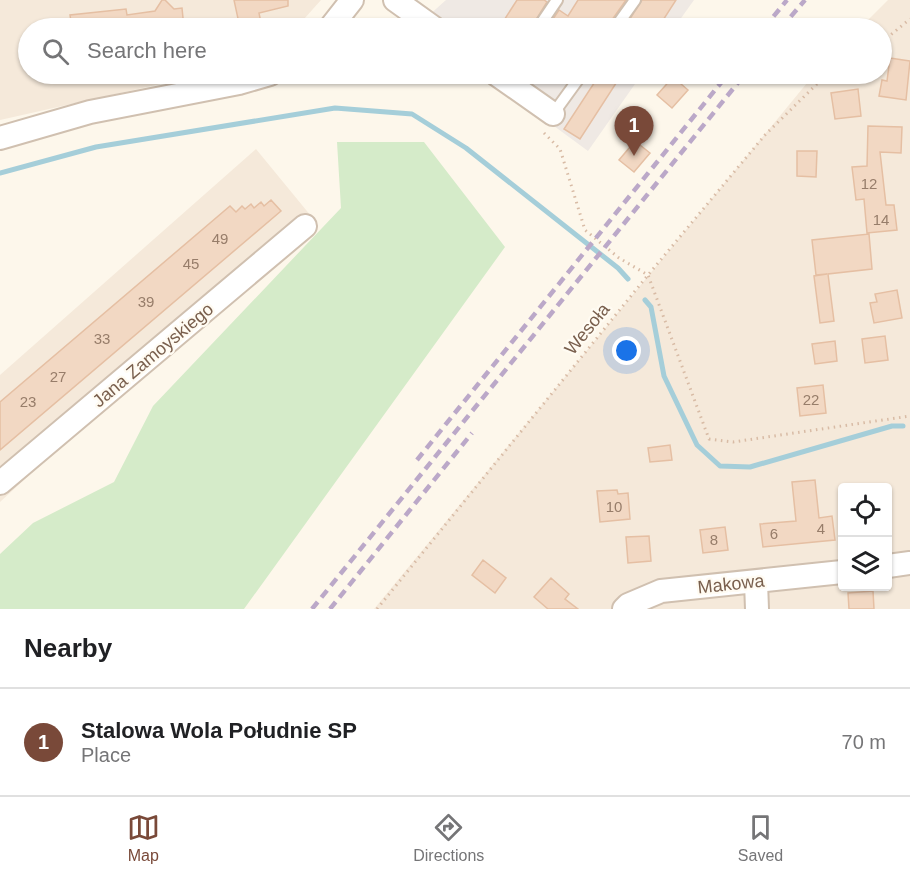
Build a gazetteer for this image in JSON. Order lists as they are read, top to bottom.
{
  "streets": {
    "street": ["Jana Zamoyskiego", "Makowa"],
    "path": ["Wesoła"]
  },
  "house_numbers": [
    "12",
    "14",
    "49",
    "45",
    "39",
    "33",
    "27",
    "22",
    "23",
    "10",
    "4",
    "6",
    "8"
  ],
  "page": {
    "search": "Search here",
    "pins": "1",
    "heading": "Nearby",
    "list": [
      {
        "mark": "1",
        "name": "Stalowa Wola Południe SP",
        "note": "Place",
        "value": "70 m"
      }
    ],
    "nav": ["Map", "Directions", "Saved"]
  }
}
